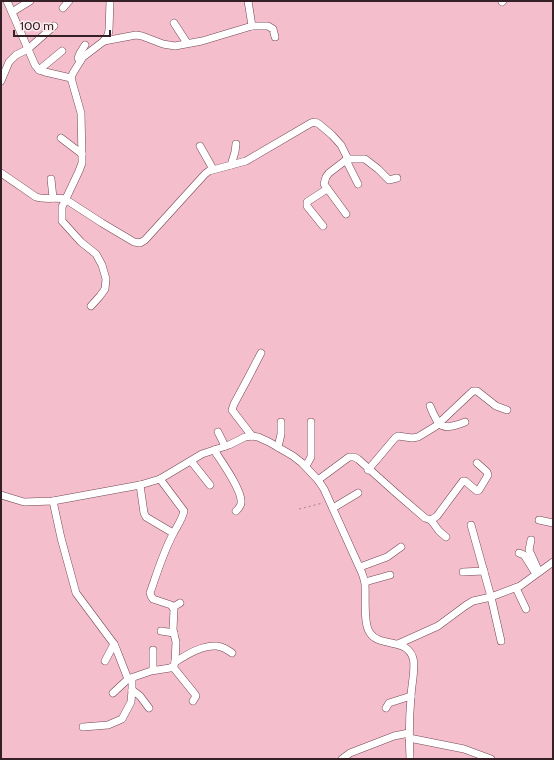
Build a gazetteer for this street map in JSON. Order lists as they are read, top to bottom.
{
  "scale_bar": "100 m"
}
